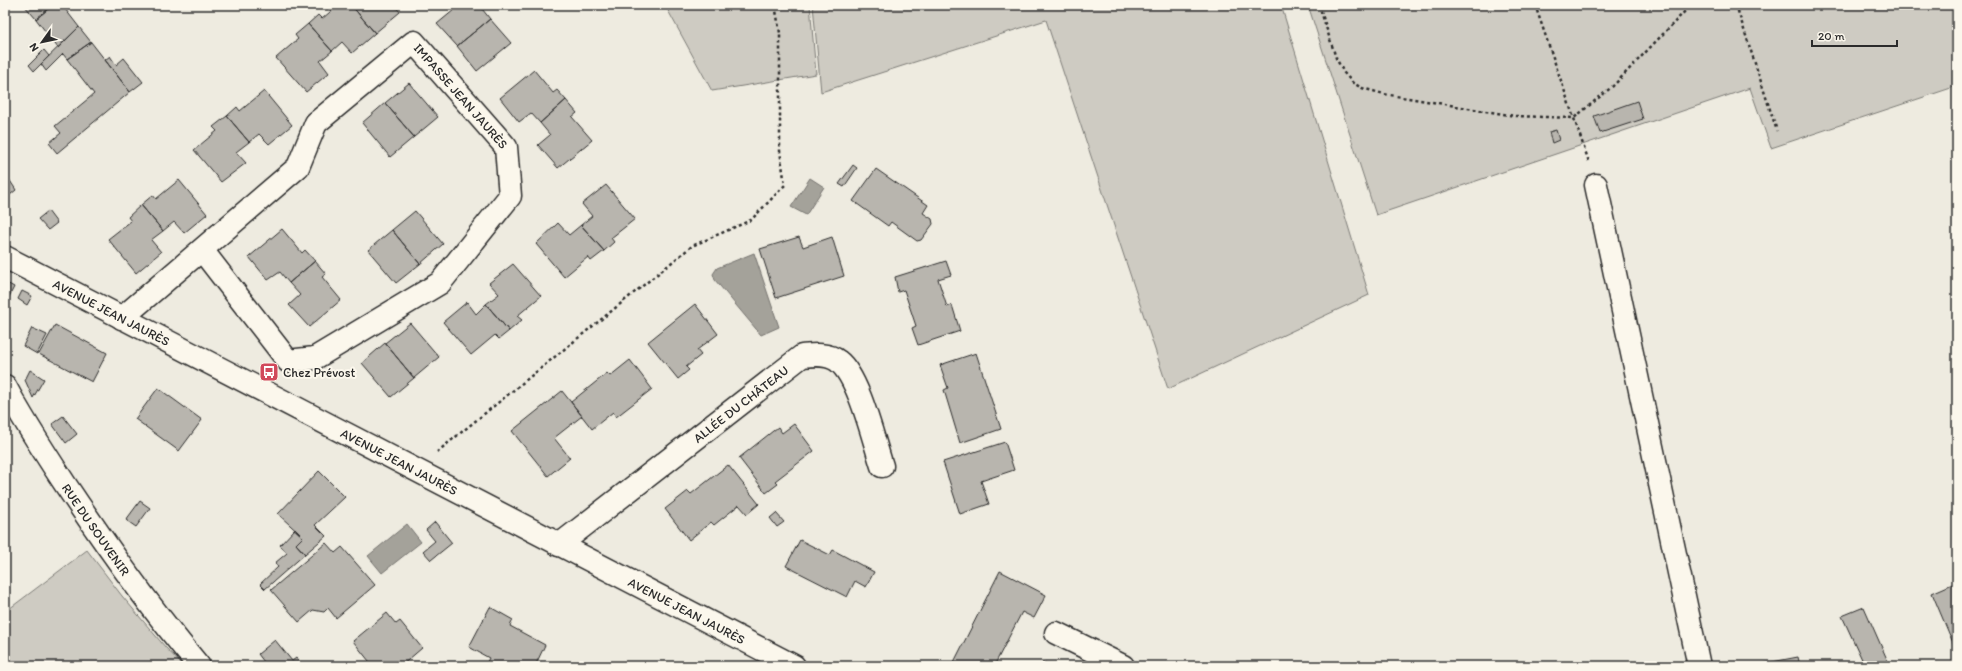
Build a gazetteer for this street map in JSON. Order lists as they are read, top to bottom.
{
  "streets": {
    "street": [
      "IMPASSE JEAN JAURÈS",
      "AVENUE JEAN JAURÈS",
      "ALLÉE DU CHÂTEAU",
      "RUE DU SOUVENIR"
    ]
  },
  "crossings": [
    ["IMPASSE JEAN JAURÈS", "AVENUE JEAN JAURÈS"],
    ["AVENUE JEAN JAURÈS", "ALLÉE DU CHÂTEAU"]
  ],
  "places": {
    "bus stop": ["Chez Prévost"]
  },
  "scale_bar": "20 m",
  "north": "bottom left"
}
